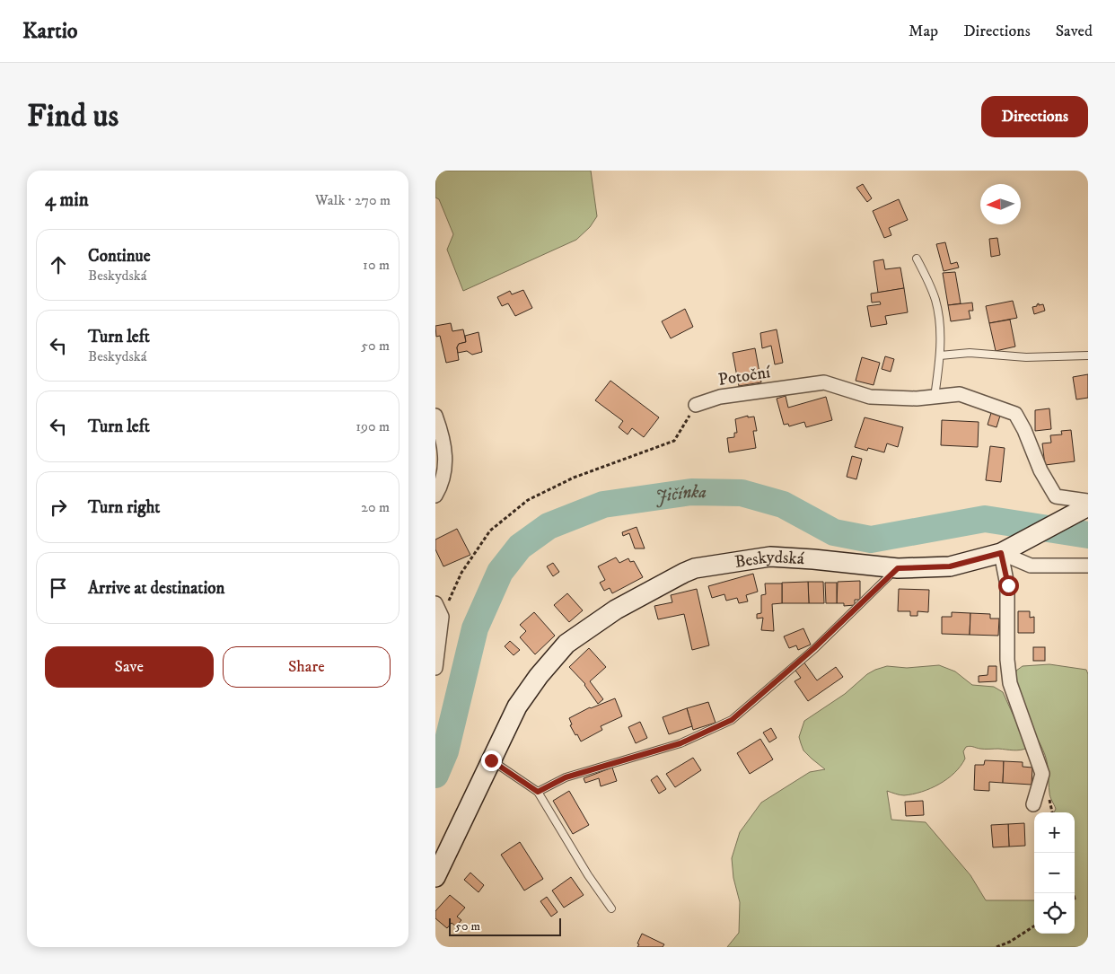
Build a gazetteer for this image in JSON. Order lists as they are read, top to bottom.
{
  "streets": {
    "street": ["Potoční", "Beskydská"]
  },
  "crossings": [
    ["Potoční", "Beskydská"]
  ],
  "water": ["Jičínka"],
  "scale_bar": "50 m",
  "north": "left",
  "page": {
    "header": "Kartio",
    "nav": ["Map", "Directions", "Saved"],
    "buttons": [
      "Directions",
      ["Save", "Share"]
    ],
    "title": "Find us",
    "heading": ["4 min", "Walk · 270 m"],
    "list": [
      ["Continue", "Beskydská", "10 m"],
      ["Turn left", "Beskydská", "50 m"],
      ["Turn left", "190 m"],
      ["Turn right", "20 m"],
      "Arrive at destination"
    ],
    "map_buttons": ["+", "−"],
    "scale": "50 m"
  }
}
